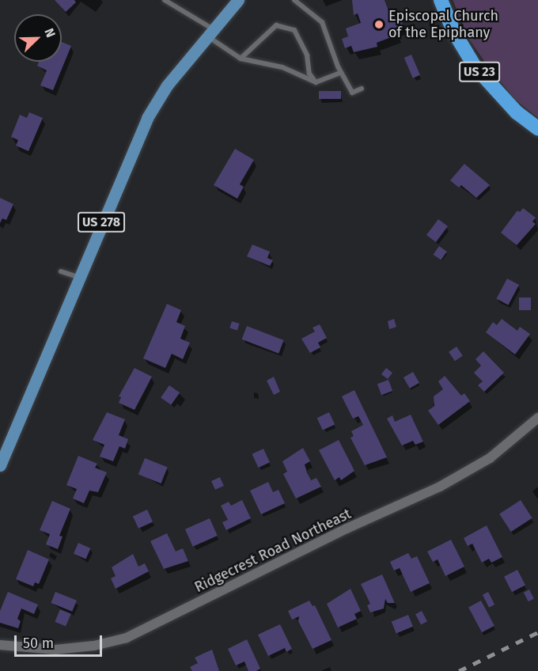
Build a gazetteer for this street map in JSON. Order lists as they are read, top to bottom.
{
  "streets": {
    "highway": ["US 23"],
    "main road": ["US 278"],
    "street": ["Ridgecrest Road Northeast"]
  },
  "places": ["Episcopal Church of the Epiphany"],
  "scale_bar": "50 m",
  "north": "top right"
}
